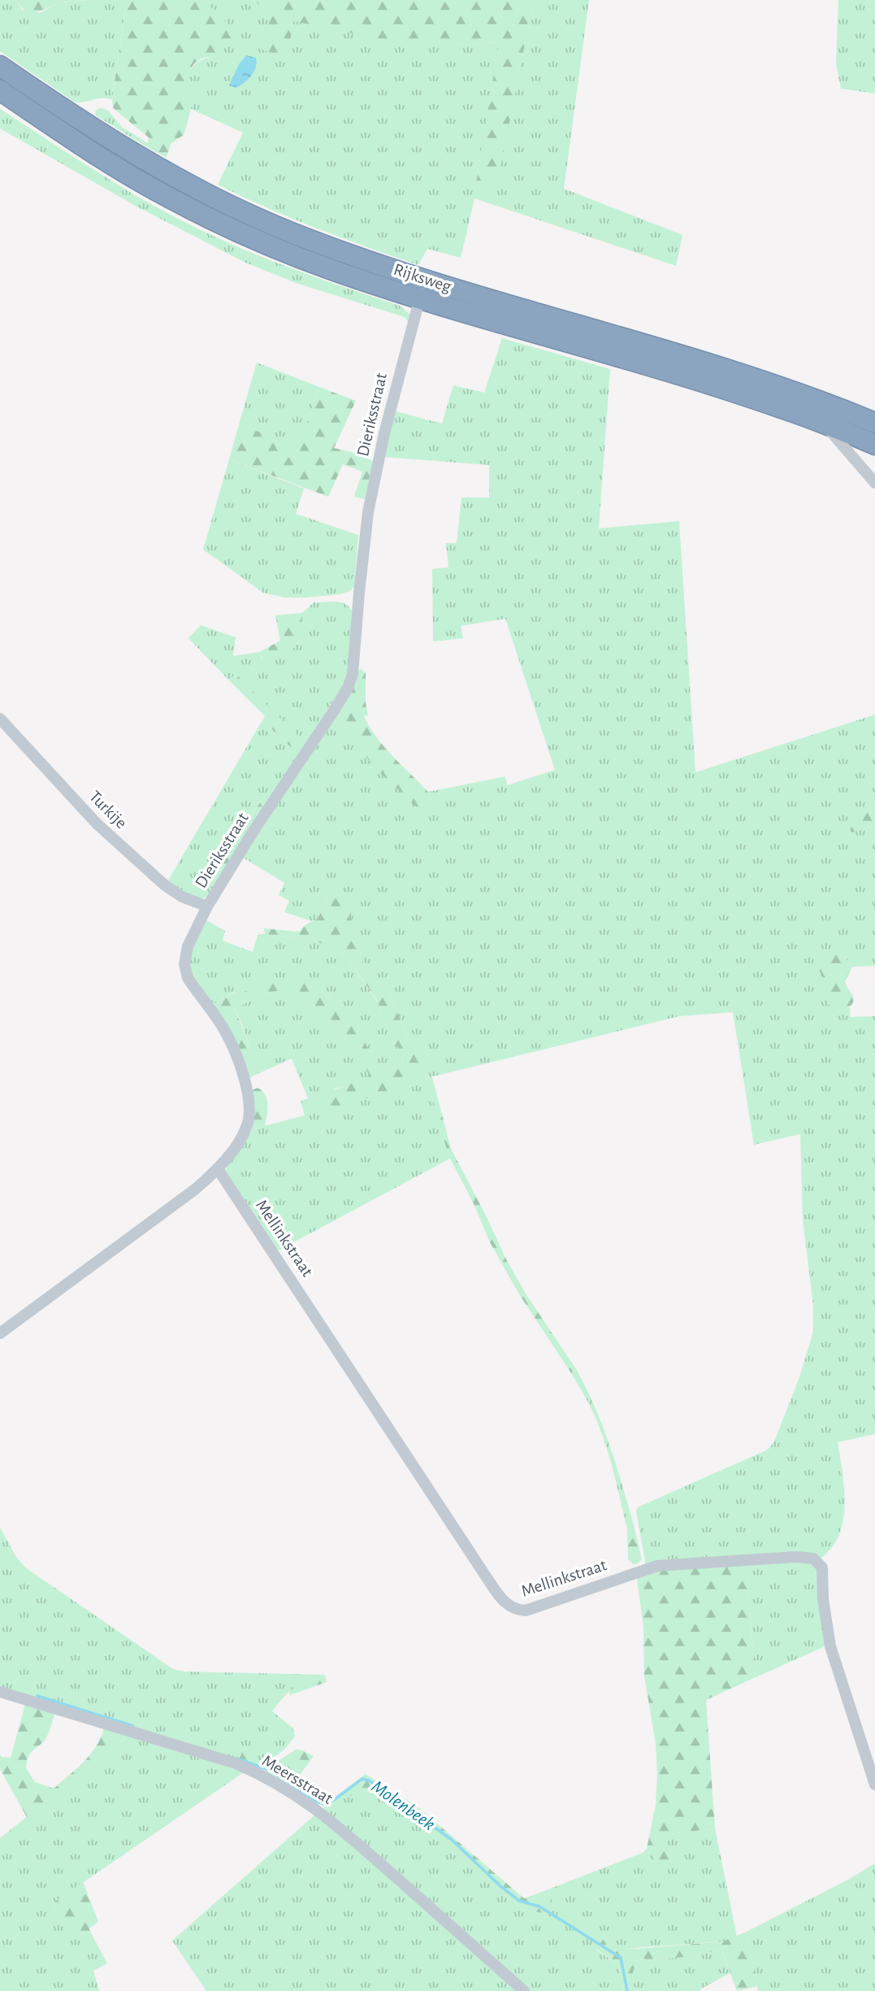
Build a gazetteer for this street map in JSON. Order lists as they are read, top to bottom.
{
  "streets": {
    "highway": ["Rijksweg"],
    "street": [
      "Dieriksstraat",
      "Turkije",
      "Mellinkstraat",
      "Meersstraat"
    ]
  },
  "crossings": [
    ["Rijksweg", "Dieriksstraat"],
    ["Dieriksstraat", "Turkije"],
    ["Dieriksstraat", "Mellinkstraat"]
  ],
  "water": ["Molenbeek"]
}
